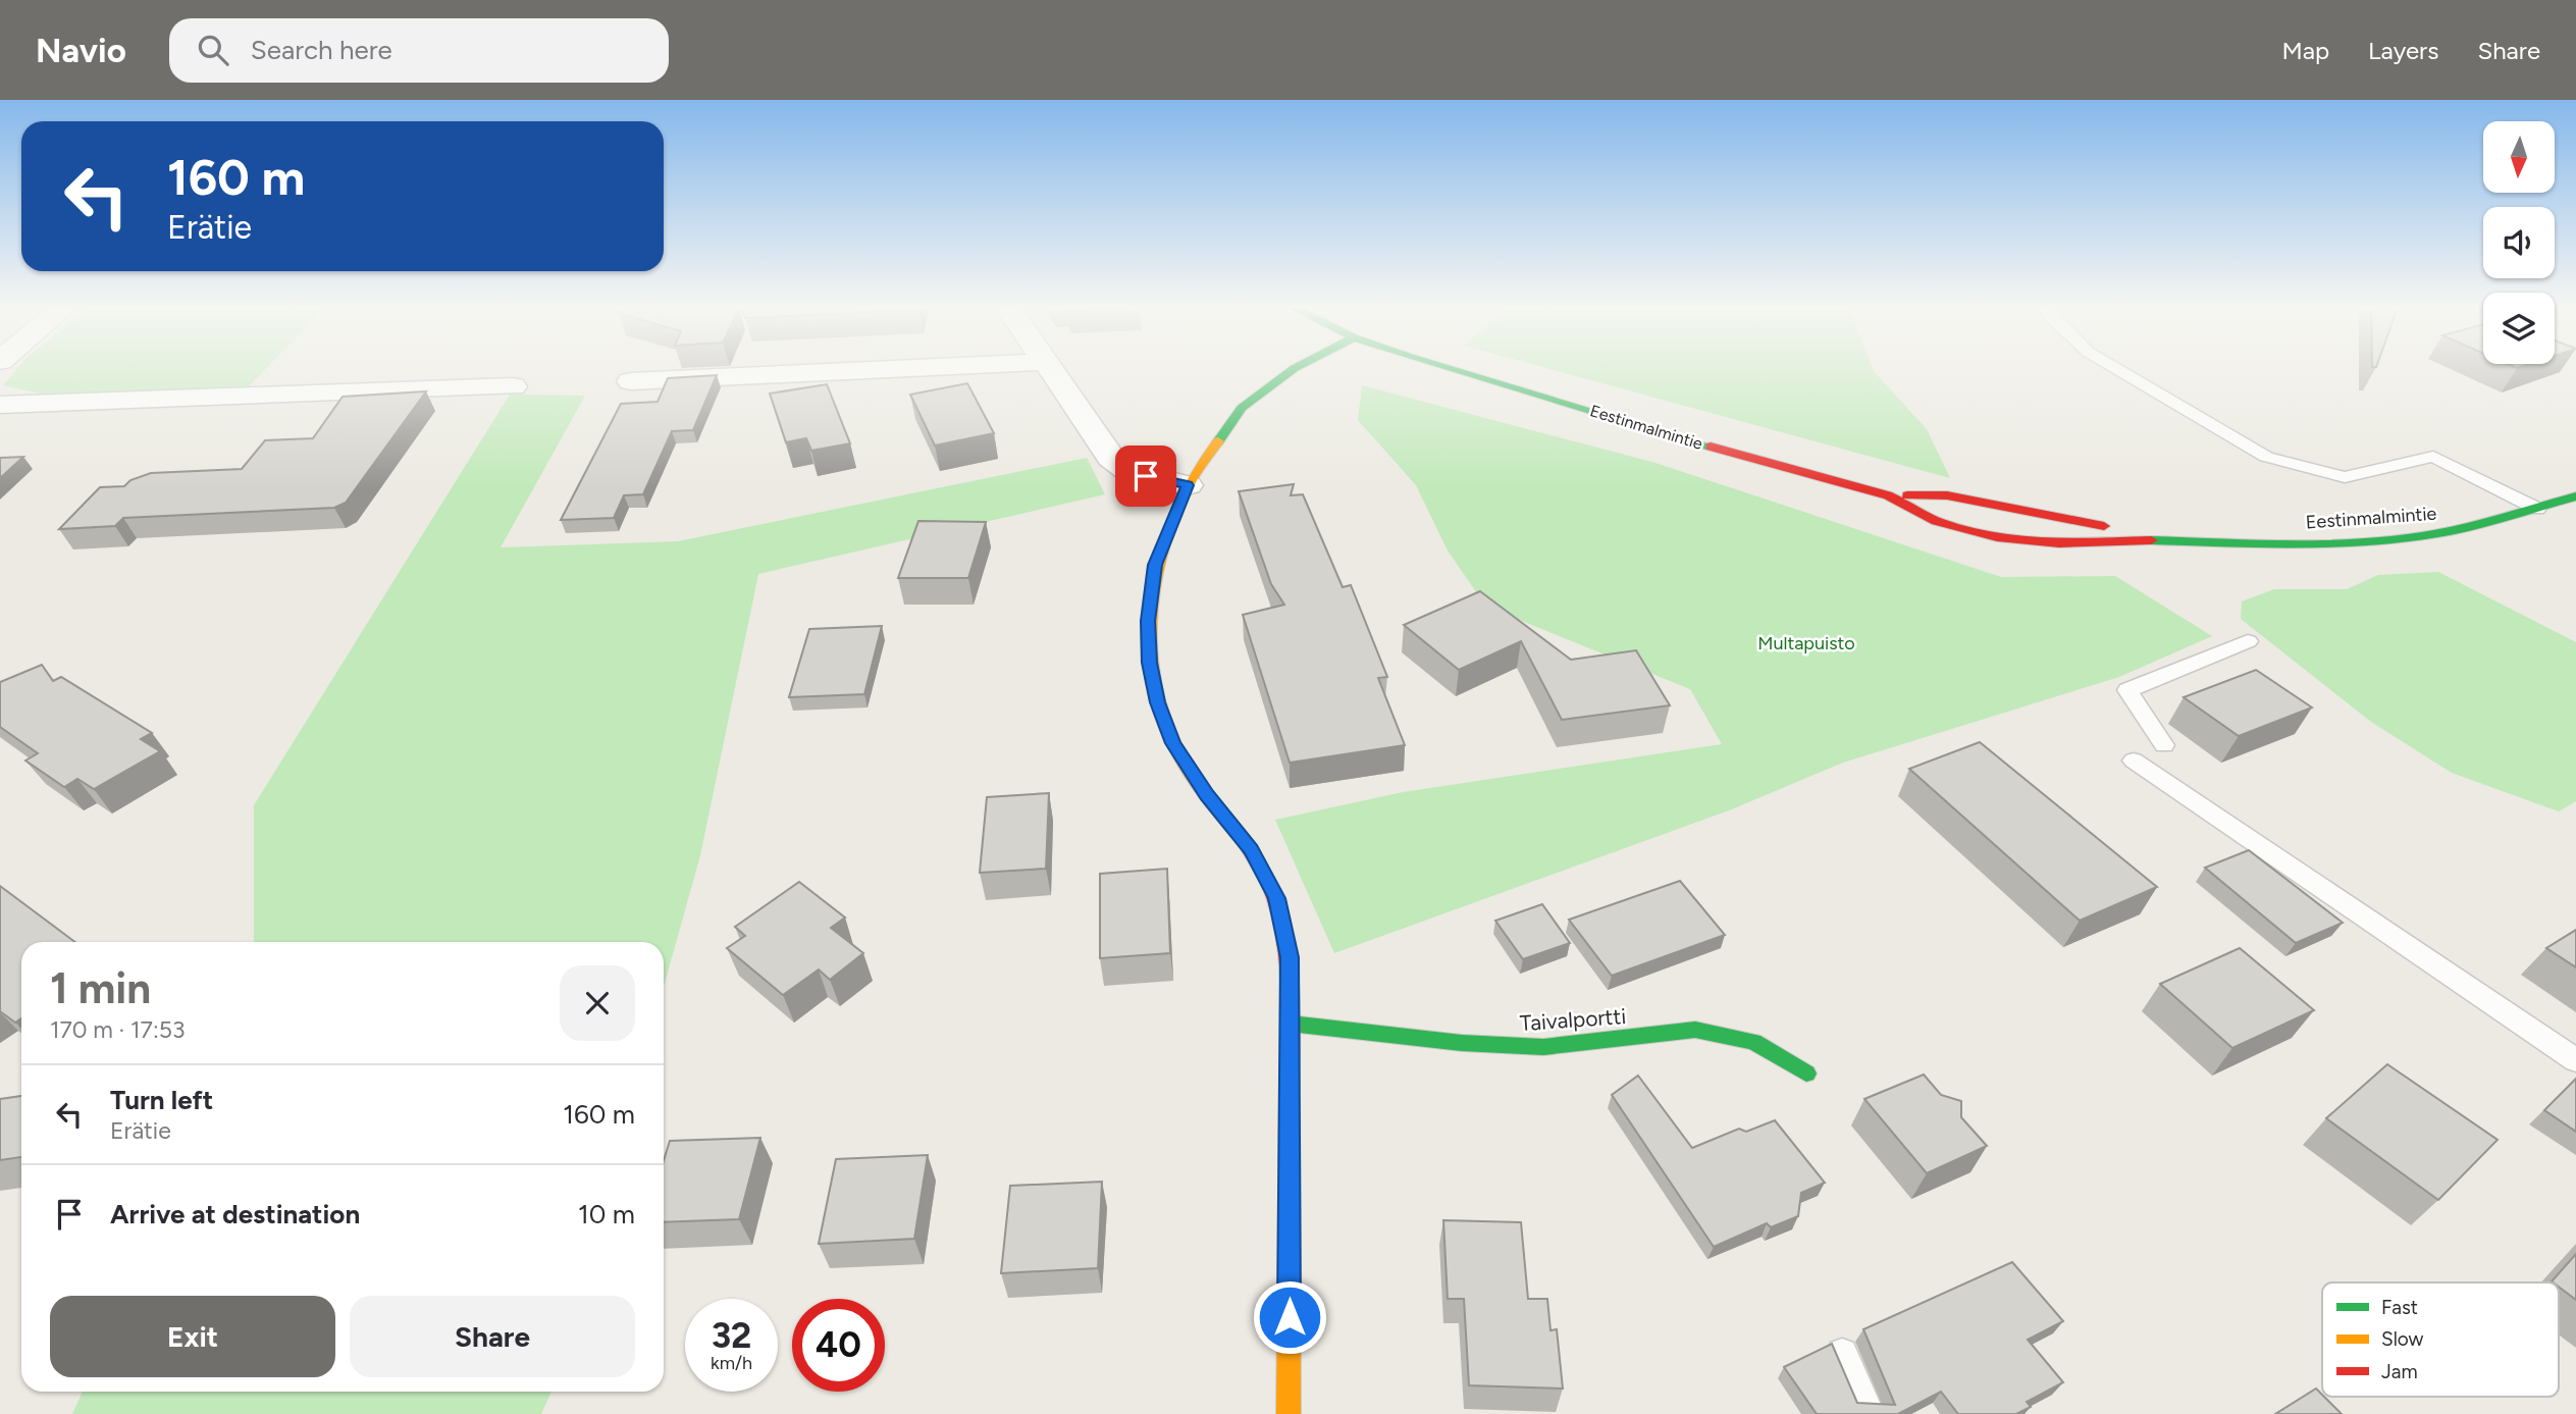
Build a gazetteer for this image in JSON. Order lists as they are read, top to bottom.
{
  "streets": {
    "street": ["Eestinmalmintie", "Taivalportti"]
  },
  "parks": ["Multapuisto"],
  "legend": ["Fast", "Slow", "Jam"],
  "north": "bottom",
  "page": {
    "header": "Navio",
    "search": "Search here",
    "nav": ["Map", "Layers", "Share"],
    "turn": ["160 m", "Erätie"],
    "heading": ["1 min", "170 m · 17:53"],
    "list": [
      {
        "name": "Turn left",
        "note": "Erätie",
        "value": "160 m"
      },
      {
        "name": "Arrive at destination",
        "value": "10 m"
      }
    ],
    "buttons": ["Exit", "Share"],
    "speed": "32 km/h",
    "limit": "40"
  }
}
